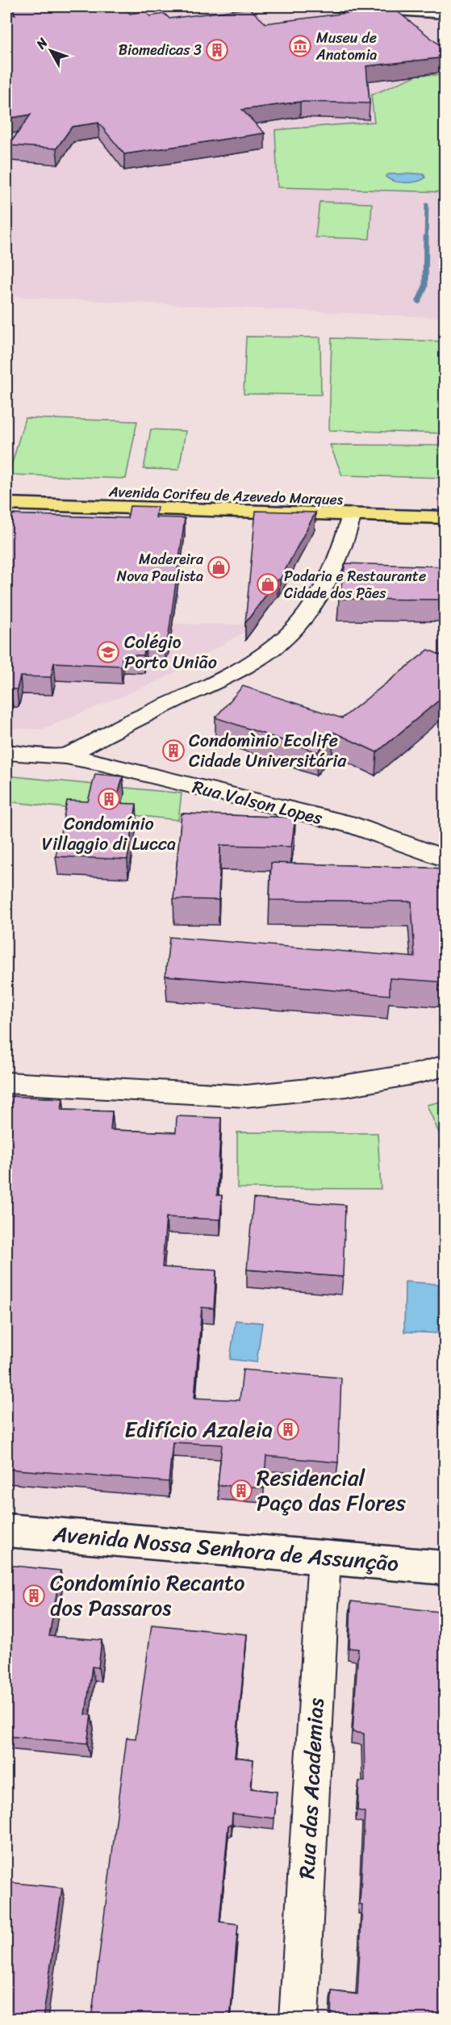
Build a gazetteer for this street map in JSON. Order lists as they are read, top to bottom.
{
  "streets": {
    "main road": ["Avenida Corifeu de Azevedo Marques"],
    "street": ["Rua Valson Lopes", "Avenida Nossa Senhora de Assunção", "Rua das Academias"]
  },
  "crossings": [
    ["Avenida Nossa Senhora de Assunção", "Rua das Academias"]
  ],
  "places": {
    "museum": ["Museu de Anatomia"],
    "building": [
      "Biomedicas 3",
      "Condomìnio Ecolife Cidade Universitária",
      "Condomínio Villaggio di Lucca",
      "Edifício Azaleia",
      "Residencial Paço das Flores",
      "Condomínio Recanto dos Passaros"
    ],
    "shop": ["Madereira Nova Paulista", "Padaria e Restaurante Cidade dos Pães"],
    "school or university": ["Colégio Porto União"]
  },
  "north": "top left"
}
